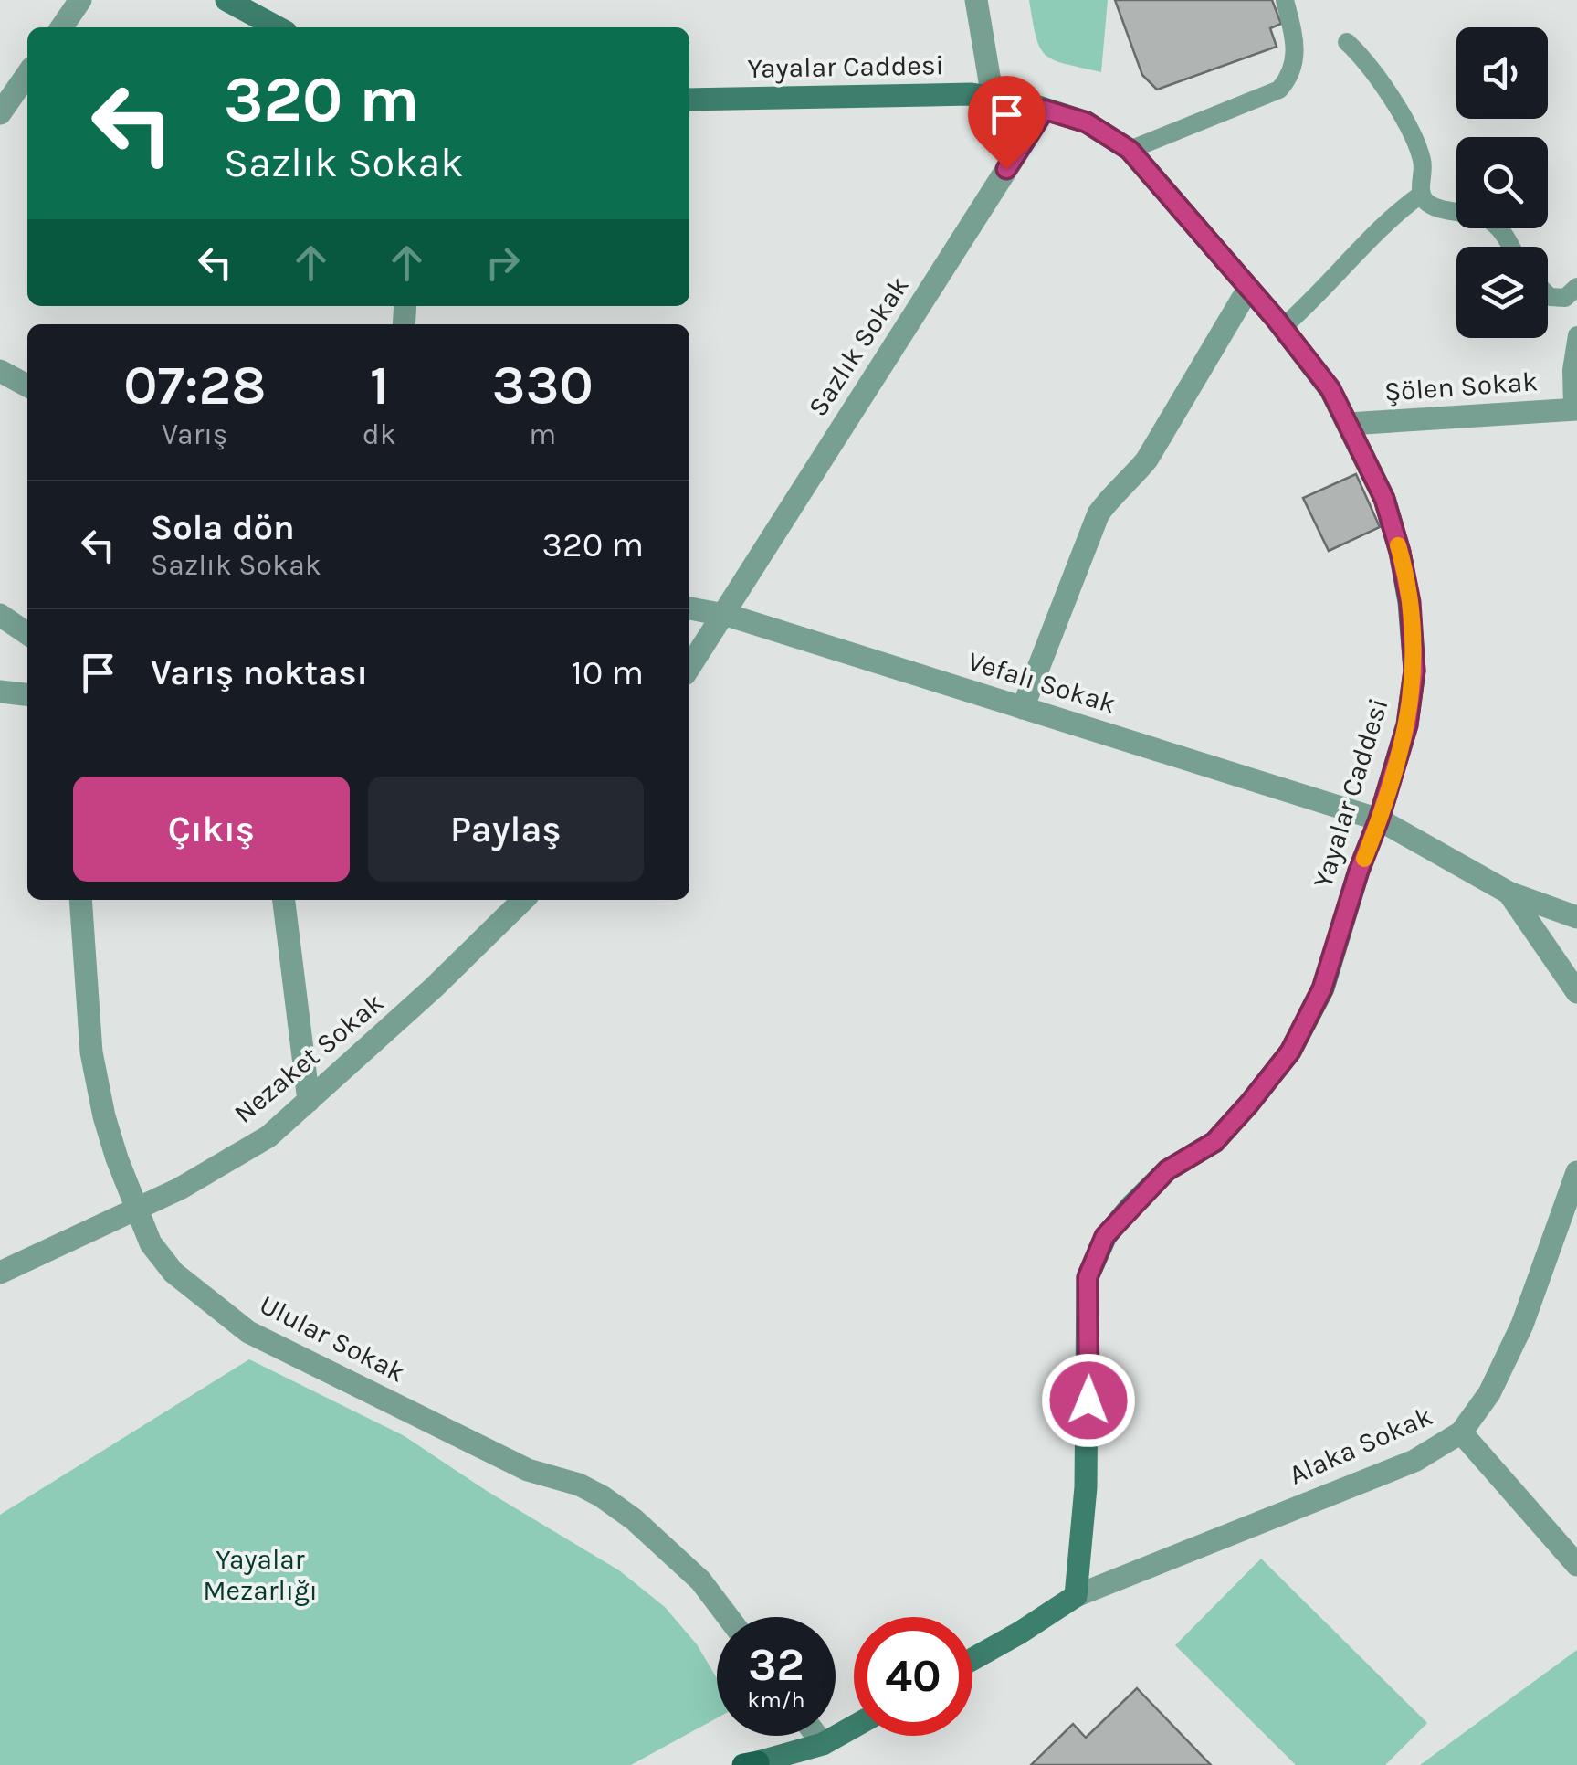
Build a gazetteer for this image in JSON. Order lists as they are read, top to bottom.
{
  "streets": {
    "street": [
      "Yayalar Caddesi",
      "Sazlık Sokak",
      "Şölen Sokak",
      "Vefalı Sokak",
      "Nezaket Sokak",
      "Ulular Sokak",
      "Alaka Sokak"
    ]
  },
  "crossings": [
    ["Yayalar Caddesi", "Sazlık Sokak"],
    ["Yayalar Caddesi", "Şölen Sokak"],
    ["Yayalar Caddesi", "Vefalı Sokak"],
    ["Yayalar Caddesi", "Alaka Sokak"],
    ["Sazlık Sokak", "Vefalı Sokak"],
    ["Nezaket Sokak", "Ulular Sokak"]
  ],
  "parks": ["Yayalar Mezarlığı"],
  "page": {
    "turn": ["320 m", "Sazlık Sokak"],
    "eta": [
      "07:28",
      "Varış",
      "1",
      "dk",
      "330",
      "m"
    ],
    "list": [
      {
        "name": "Sola dön",
        "note": "Sazlık Sokak",
        "value": "320 m"
      },
      {
        "name": "Varış noktası",
        "value": "10 m"
      }
    ],
    "buttons": ["Çıkış", "Paylaş"],
    "speed": "32 km/h",
    "limit": "40"
  }
}
